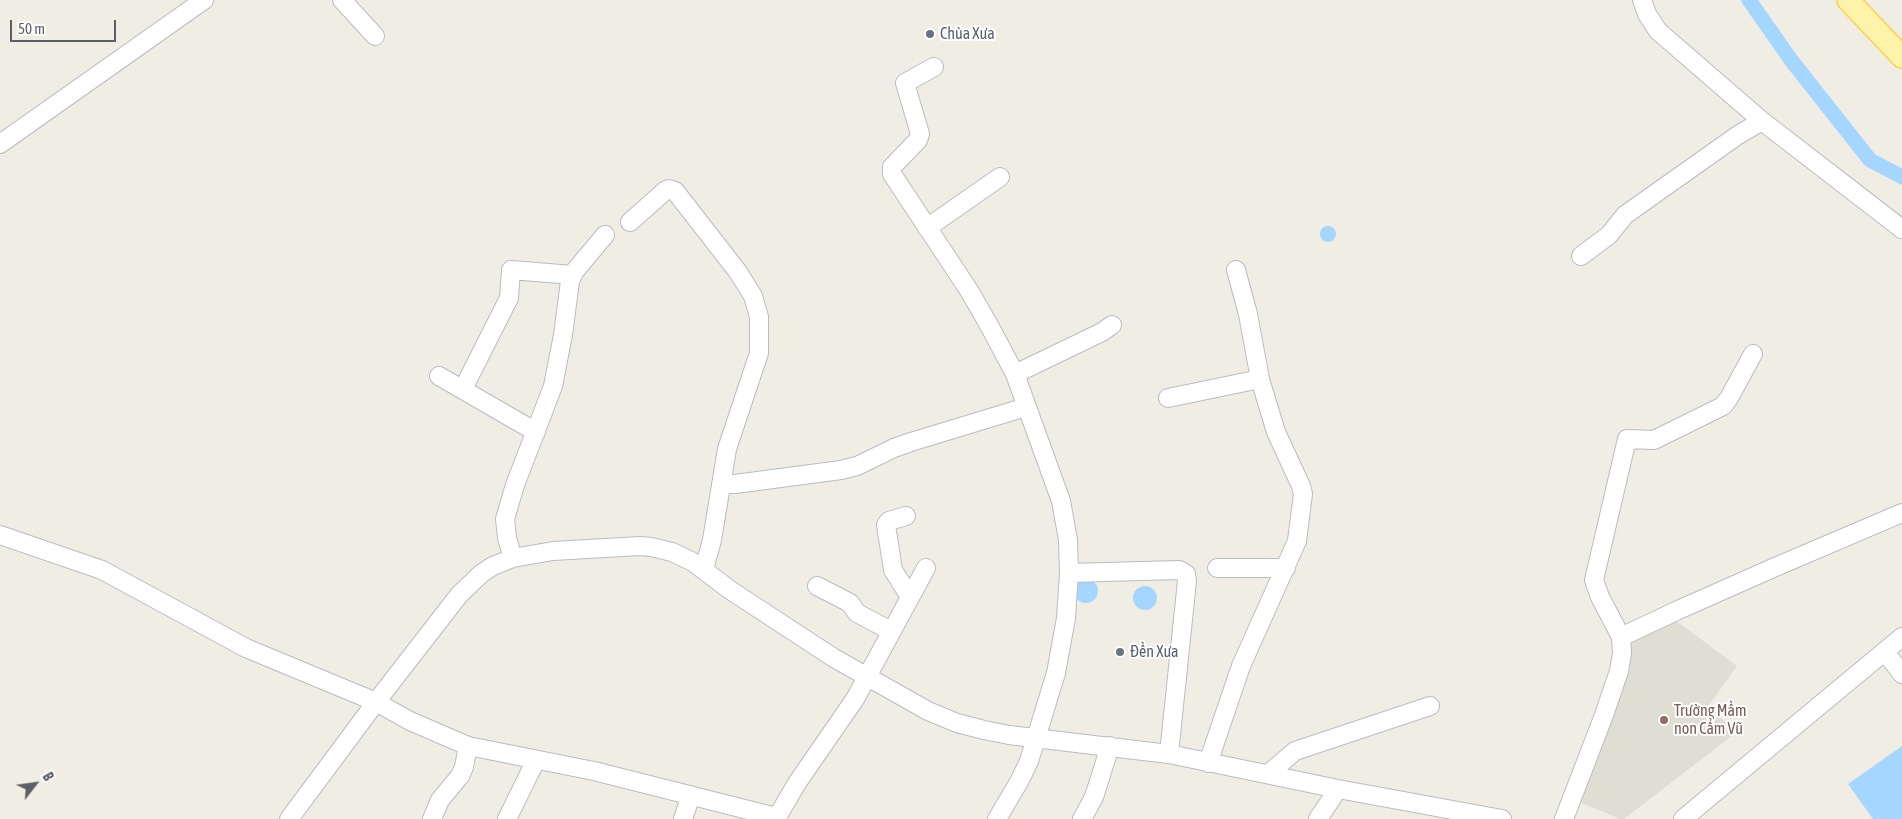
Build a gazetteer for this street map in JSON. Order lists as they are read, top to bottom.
{
  "places": ["Chùa Xưa", "Đền Xưa", "Trường Mầm non Cẩm Vũ"],
  "scale_bar": "50 m",
  "north": "top right"
}
